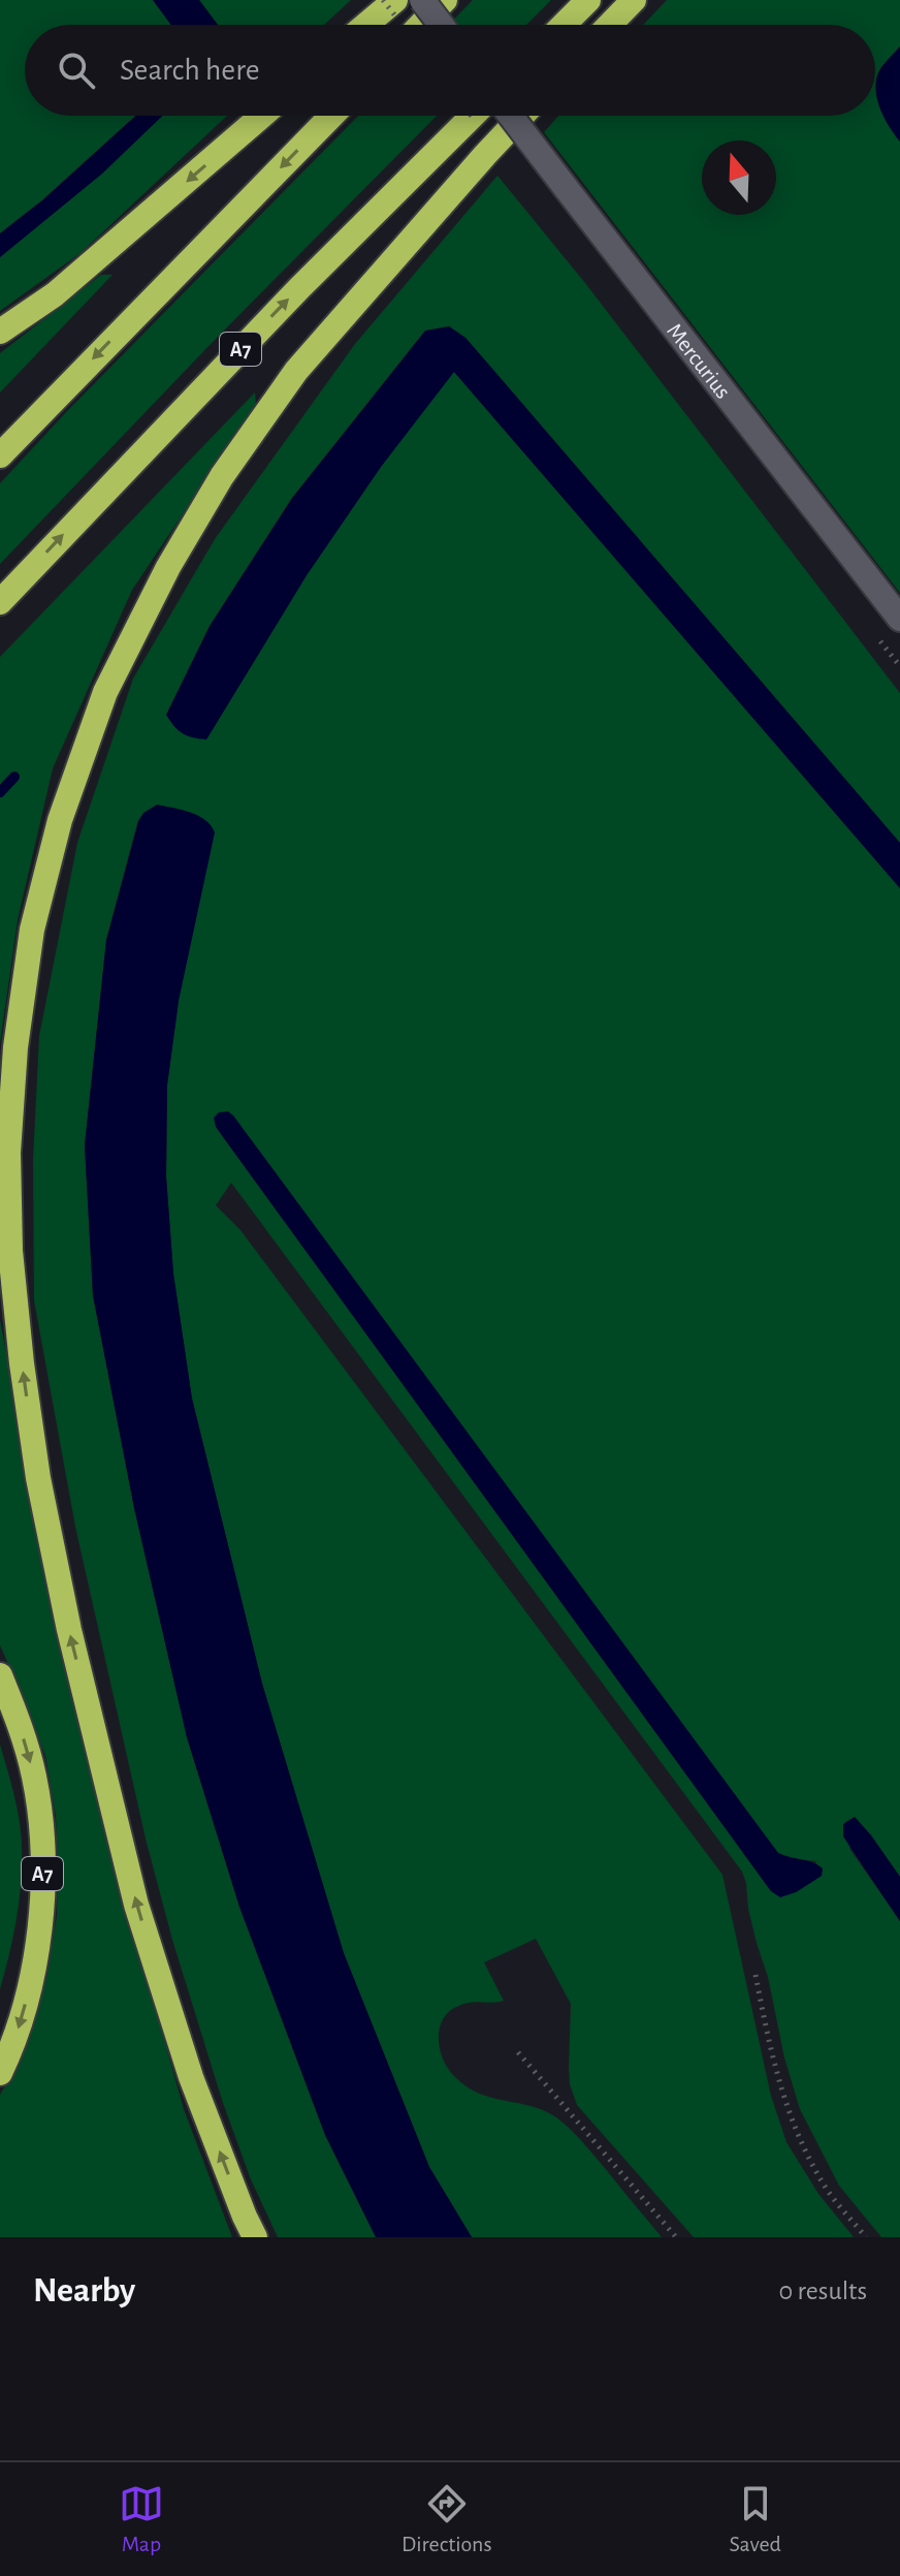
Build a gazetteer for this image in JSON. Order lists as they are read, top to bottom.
{
  "streets": {
    "highway": ["A7"],
    "street": ["Mercurius"]
  },
  "north": "top",
  "page": {
    "search": "Search here",
    "heading": ["Nearby", "0 results"],
    "nav": ["Map", "Directions", "Saved"]
  }
}
